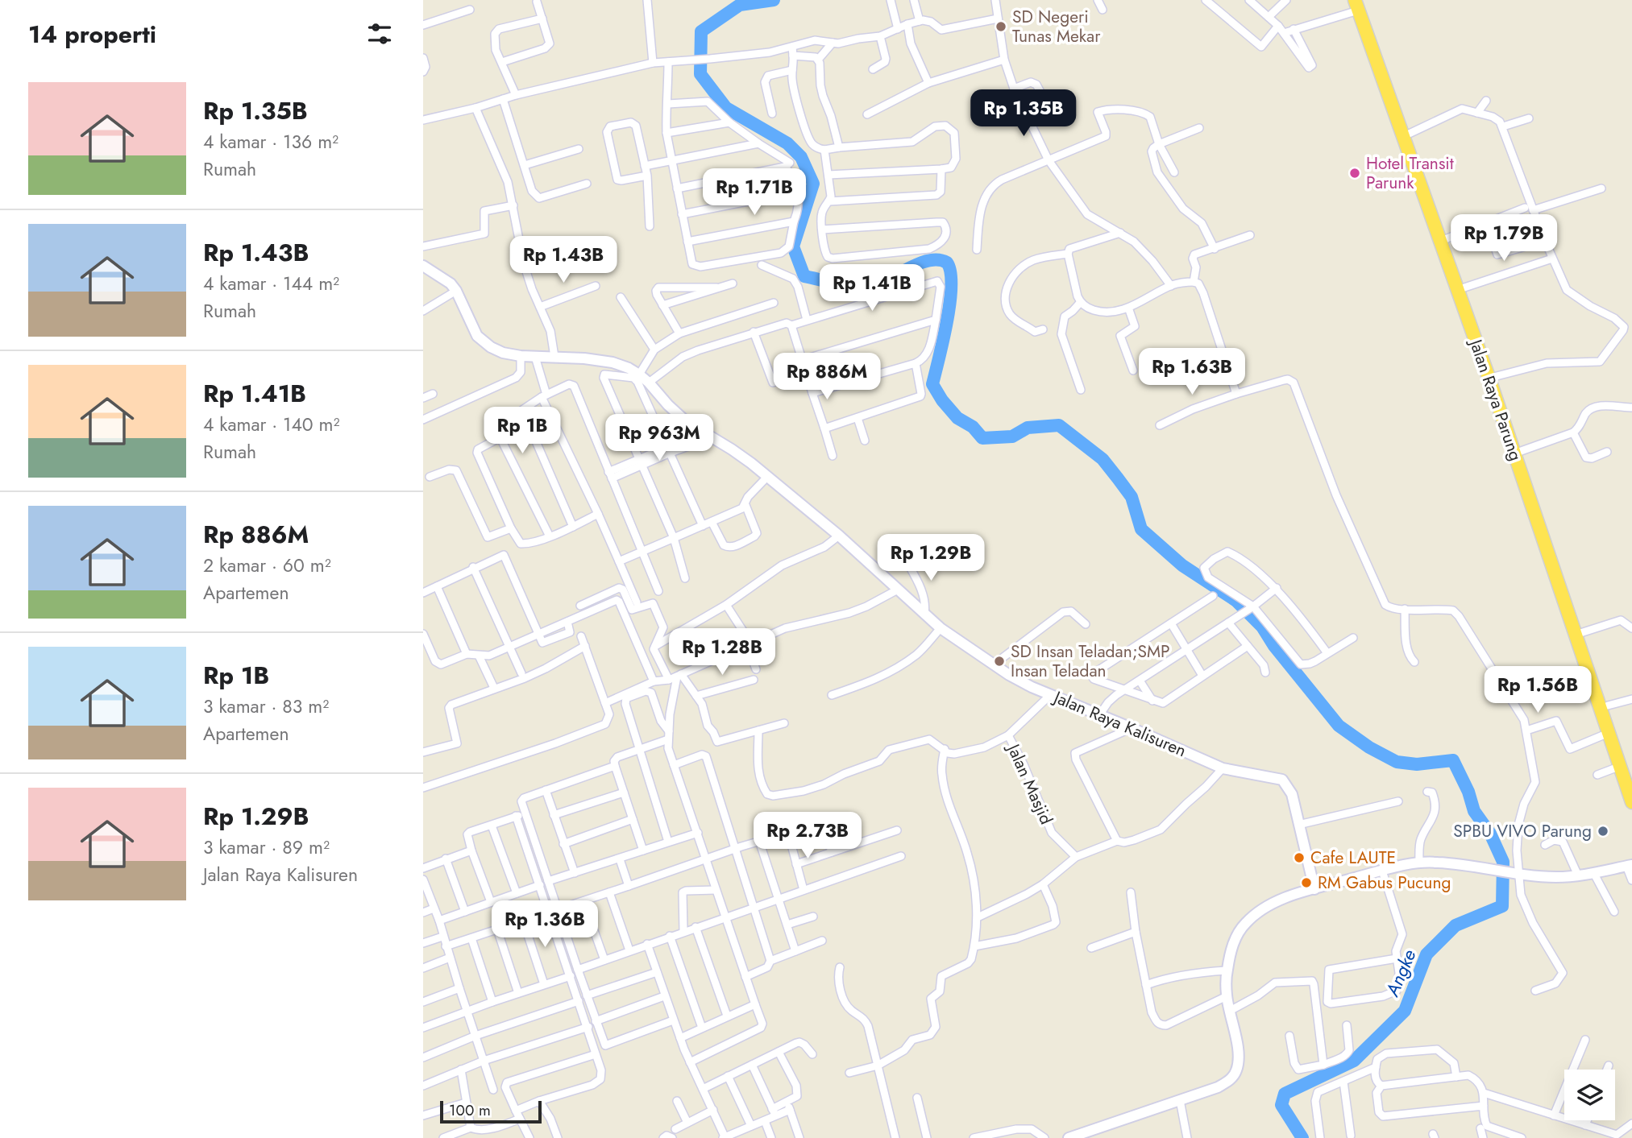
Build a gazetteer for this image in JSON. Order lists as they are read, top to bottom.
{
  "streets": {
    "highway": ["Jalan Raya Parung"],
    "main road": ["Jalan Raya Kalisuren"],
    "street": ["Jalan Masjid"]
  },
  "water": ["Angke"],
  "places": [
    "SD Negeri Tunas Mekar",
    "Hotel Transit Parunk",
    "SD Insan Teladan;SMP Insan Teladan",
    "SPBU VIVO Parung",
    "Cafe LAUTE",
    "RM Gabus Pucung"
  ],
  "scale_bar": "100 m",
  "page": {
    "heading": "14 properti",
    "list": [
      {
        "name": "Rp 1.35B",
        "note": "4 kamar · 136 m² · Rumah"
      },
      {
        "name": "Rp 1.43B",
        "note": "4 kamar · 144 m² · Rumah"
      },
      {
        "name": "Rp 1.41B",
        "note": "4 kamar · 140 m² · Rumah"
      },
      {
        "name": "Rp 886M",
        "note": "2 kamar · 60 m² · Apartemen"
      },
      {
        "name": "Rp 1B",
        "note": "3 kamar · 83 m² · Apartemen"
      },
      {
        "name": "Rp 1.29B",
        "note": "3 kamar · 89 m² · Jalan Raya Kalisuren"
      }
    ],
    "price": [
      "Rp 1.35B",
      "Rp 1.71B",
      "Rp 1.79B",
      "Rp 1.43B",
      "Rp 1.41B",
      "Rp 1.63B",
      "Rp 886M",
      "Rp 1B",
      "Rp 963M",
      "Rp 1.29B",
      "Rp 1.28B",
      "Rp 1.56B",
      "Rp 2.73B",
      "Rp 1.36B"
    ],
    "scale": "100 m"
  }
}
